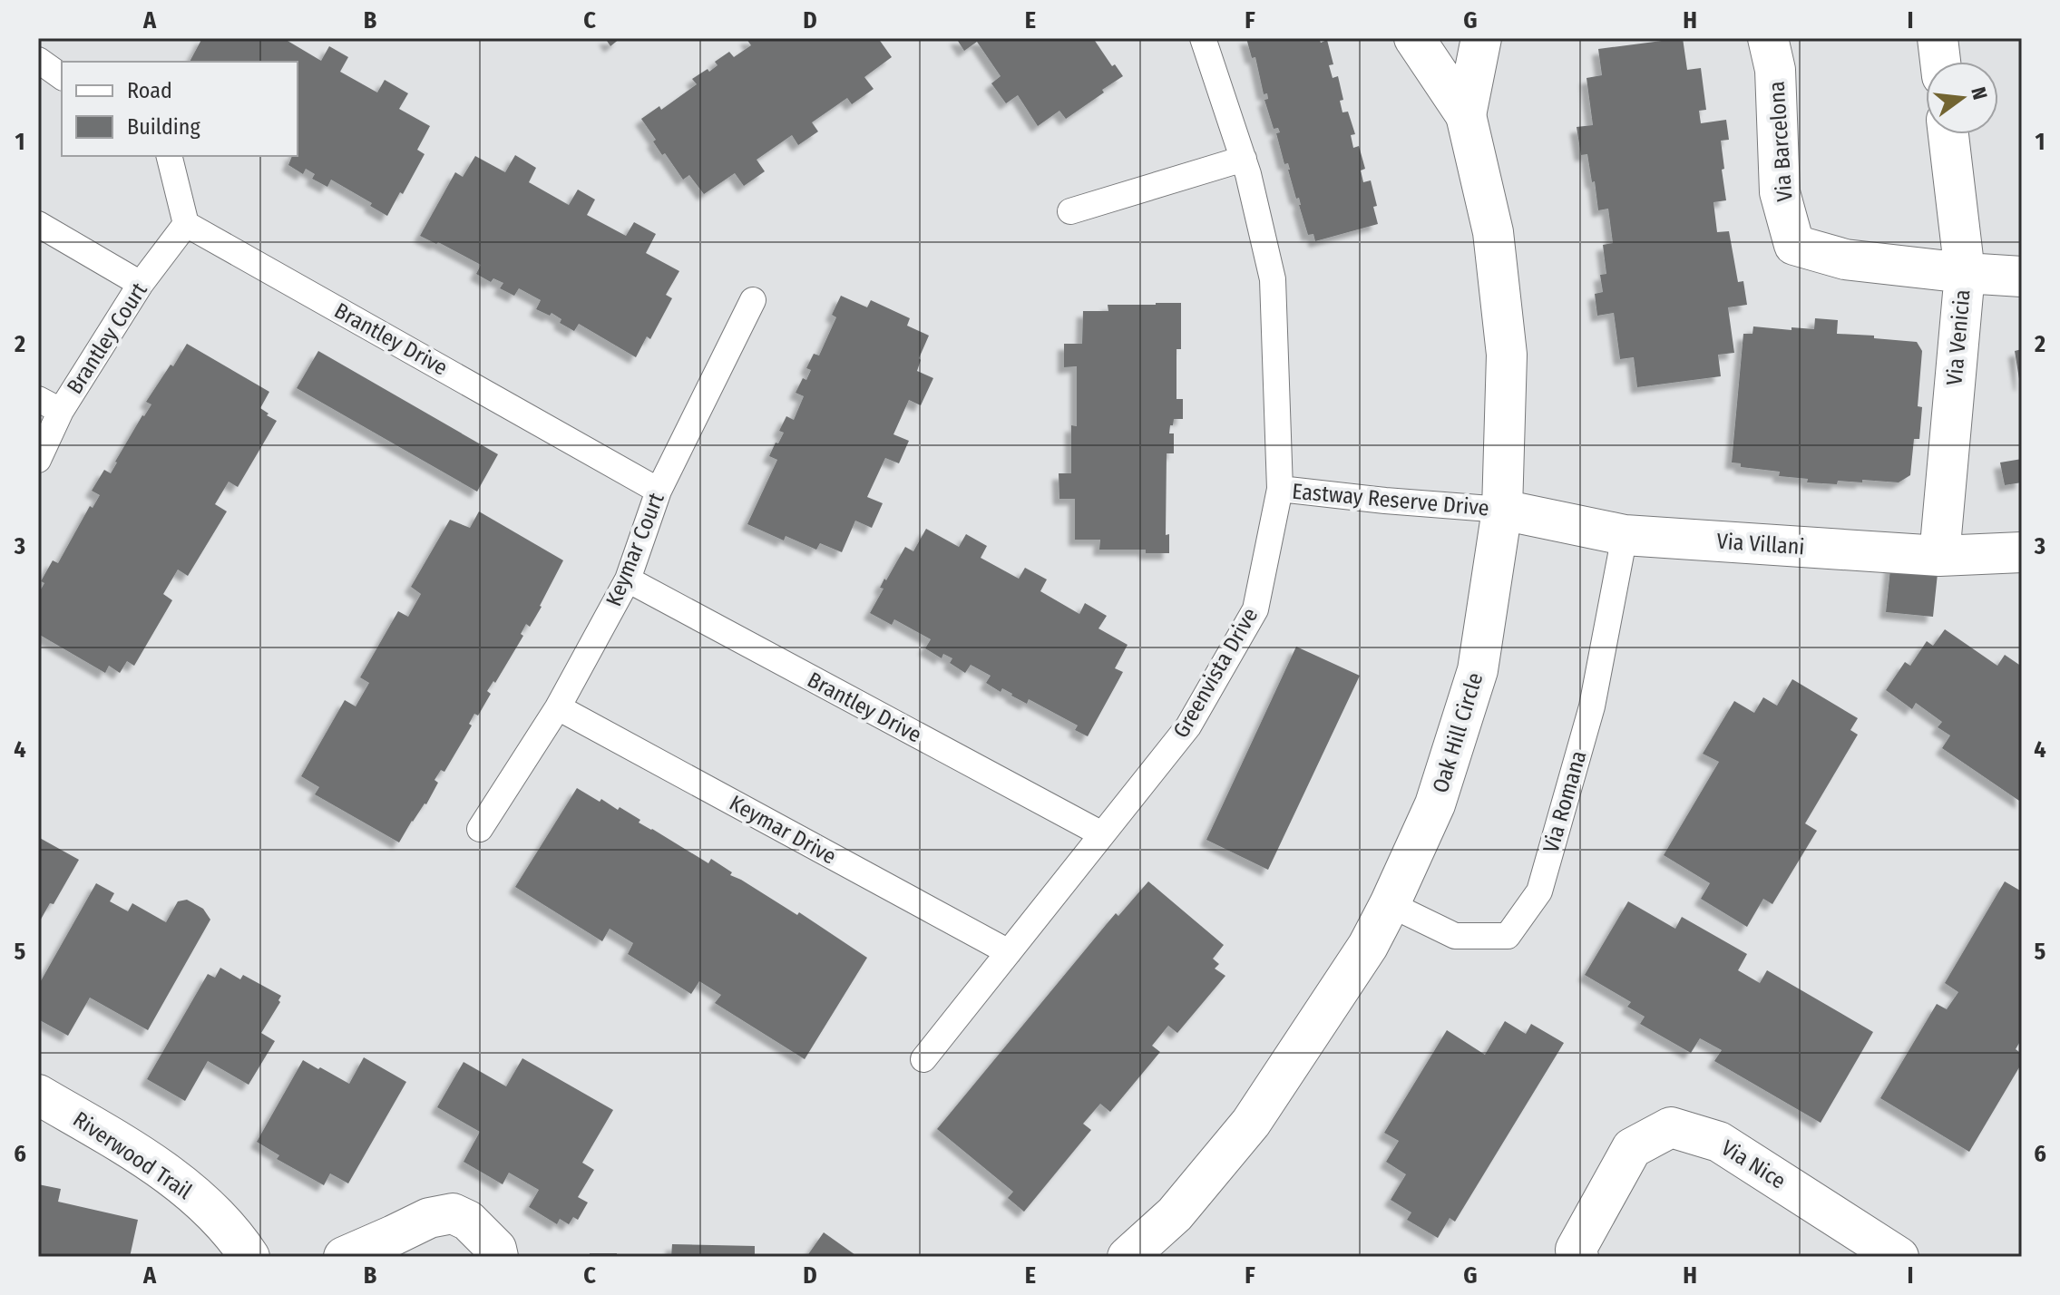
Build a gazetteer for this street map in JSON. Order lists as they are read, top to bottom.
{
  "streets": {
    "street": [
      "Via Barcelona",
      "Via Venicia",
      "Via Villani",
      "Oak Hill Circle",
      "Riverwood Trail",
      "Via Nice"
    ],
    "lane": [
      "Brantley Court",
      "Brantley Drive",
      "Eastway Reserve Drive",
      "Keymar Court",
      "Greenvista Drive",
      "Via Romana",
      "Keymar Drive"
    ]
  },
  "crossings": [
    ["Via Barcelona", "Via Venicia"],
    ["Via Venicia", "Via Villani"],
    ["Brantley Court", "Brantley Drive"],
    ["Brantley Drive", "Keymar Court"],
    ["Brantley Drive", "Greenvista Drive"],
    ["Eastway Reserve Drive", "Via Villani"],
    ["Eastway Reserve Drive", "Greenvista Drive"],
    ["Eastway Reserve Drive", "Oak Hill Circle"],
    ["Via Villani", "Oak Hill Circle"],
    ["Via Villani", "Via Romana"],
    ["Keymar Court", "Keymar Drive"],
    ["Greenvista Drive", "Keymar Drive"],
    ["Oak Hill Circle", "Via Romana"]
  ],
  "legend": ["Road", "Building"],
  "north": "right",
  "grid": {
    "columns": [
      "A",
      "B",
      "C",
      "D",
      "E",
      "F",
      "G",
      "H",
      "I"
    ],
    "rows": [
      "1",
      "2",
      "3",
      "4",
      "5",
      "6"
    ]
  }
}
